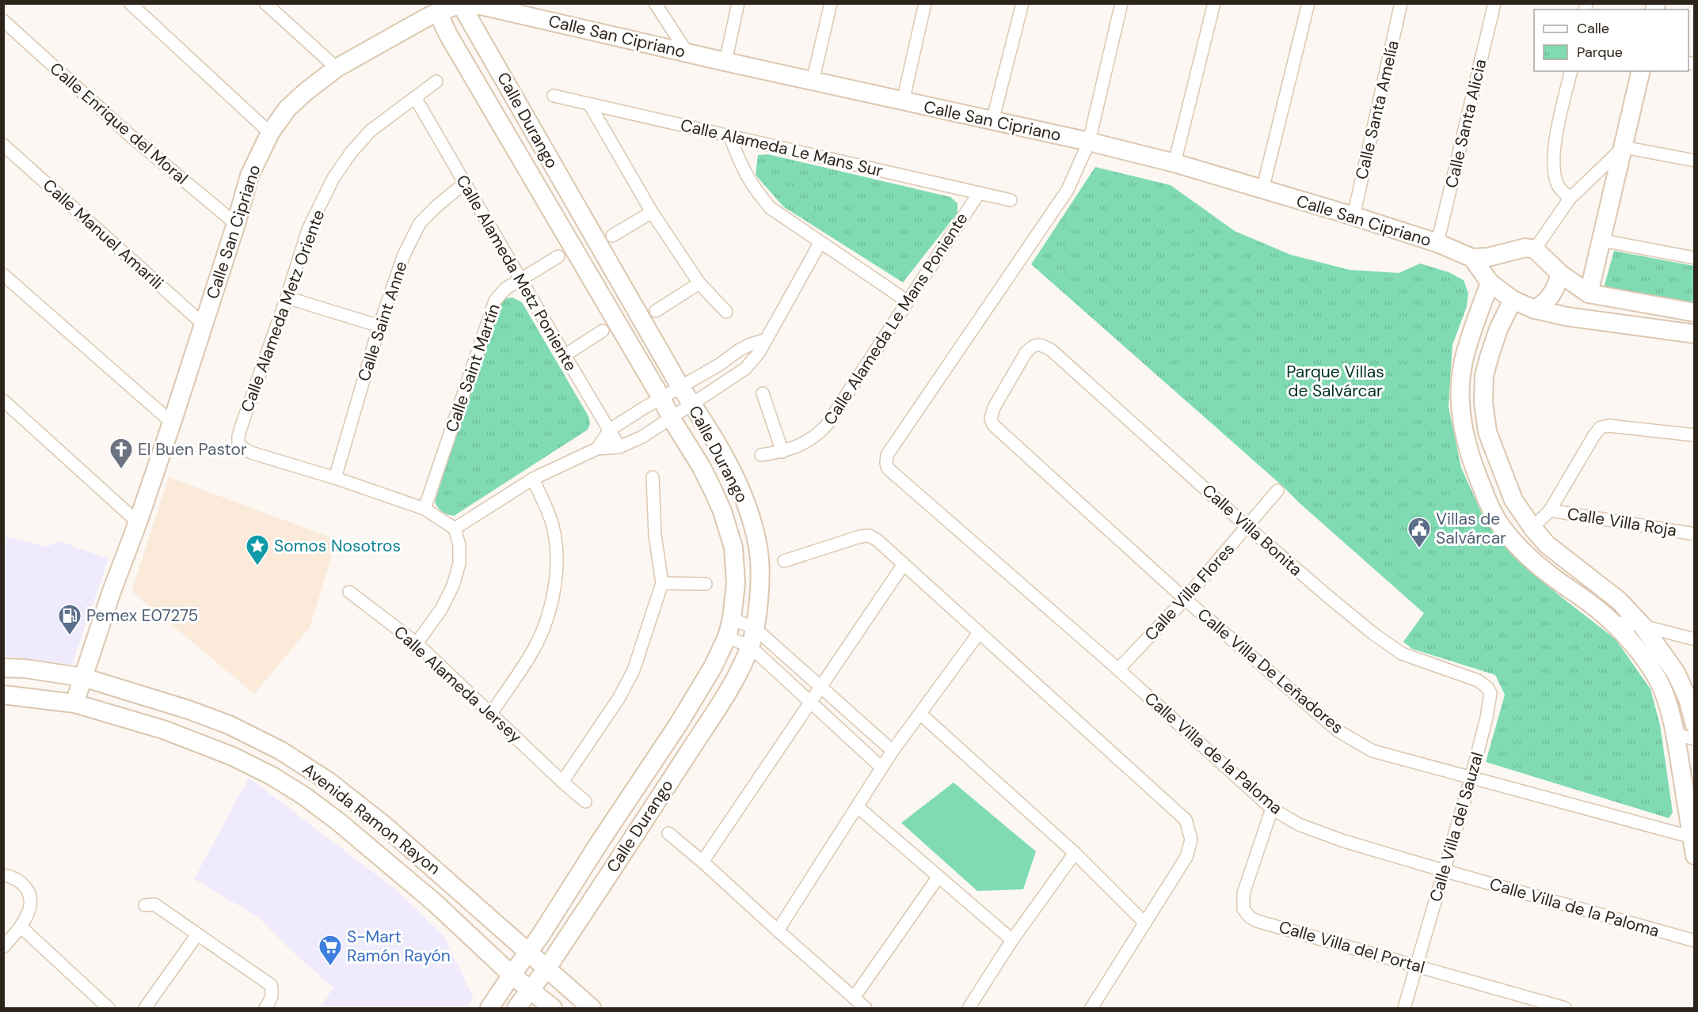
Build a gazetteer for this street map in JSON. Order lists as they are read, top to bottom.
{
  "streets": {
    "street": [
      "Calle San Cipriano",
      "Calle Santa Amelía",
      "Calle Durango",
      "Calle Enrique del Moral",
      "Calle Santa Alicia",
      "Calle Alameda Le Mans Sur",
      "Calle Manuel Amarili",
      "Calle Alameda Metz Poniente",
      "Calle Alameda Metz Oriente",
      "Calle Alameda Le Mans Poniente",
      "Calle Saint Anne",
      "Calle Saint Martín",
      "Calle Villa Roja",
      "Calle Villa Bonita",
      "Calle Villa Flores",
      "Calle Villa De Leñadores",
      "Calle Alameda Jersey",
      "Calle Villa de la Paloma",
      "Avenida Ramon Rayon",
      "Calle Villa del Sauzal",
      "Calle Villa del Portal"
    ]
  },
  "crossings": [
    ["Calle San Cipriano", "Calle Santa Amelía"],
    ["Calle San Cipriano", "Calle Durango"],
    ["Calle San Cipriano", "Calle Enrique del Moral"],
    ["Calle San Cipriano", "Calle Santa Alicia"],
    ["Calle San Cipriano", "Calle Manuel Amarili"],
    ["Calle San Cipriano", "Calle Villa de la Paloma"],
    ["Calle San Cipriano", "Avenida Ramon Rayon"],
    ["Calle Durango", "Avenida Ramon Rayon"],
    ["Calle Alameda Le Mans Sur", "Calle Alameda Le Mans Poniente"],
    ["Calle Alameda Metz Poniente", "Calle Alameda Metz Oriente"],
    ["Calle Alameda Metz Poniente", "Calle Saint Anne"],
    ["Calle Alameda Metz Poniente", "Calle Saint Martín"],
    ["Calle Alameda Metz Oriente", "Calle Saint Anne"],
    ["Calle Villa Bonita", "Calle Villa Flores"],
    ["Calle Villa Bonita", "Calle Villa De Leñadores"],
    ["Calle Villa Bonita", "Calle Villa del Sauzal"],
    ["Calle Villa Flores", "Calle Villa De Leñadores"],
    ["Calle Villa Flores", "Calle Villa de la Paloma"],
    ["Calle Villa De Leñadores", "Calle Villa del Sauzal"],
    ["Calle Villa de la Paloma", "Calle Villa del Sauzal"],
    ["Calle Villa de la Paloma", "Calle Villa del Portal"],
    ["Calle Villa del Sauzal", "Calle Villa del Portal"]
  ],
  "parks": ["Parque Villas de Salvárcar"],
  "places": {
    "church": ["El Buen Pastor"],
    "public building": ["Villas de Salvárcar"],
    "place": ["Somos Nosotros"],
    "fuel station": ["Pemex E07275"],
    "supermarket": ["S-Mart Ramón Rayón"]
  },
  "legend": ["Calle", "Parque"]
}
